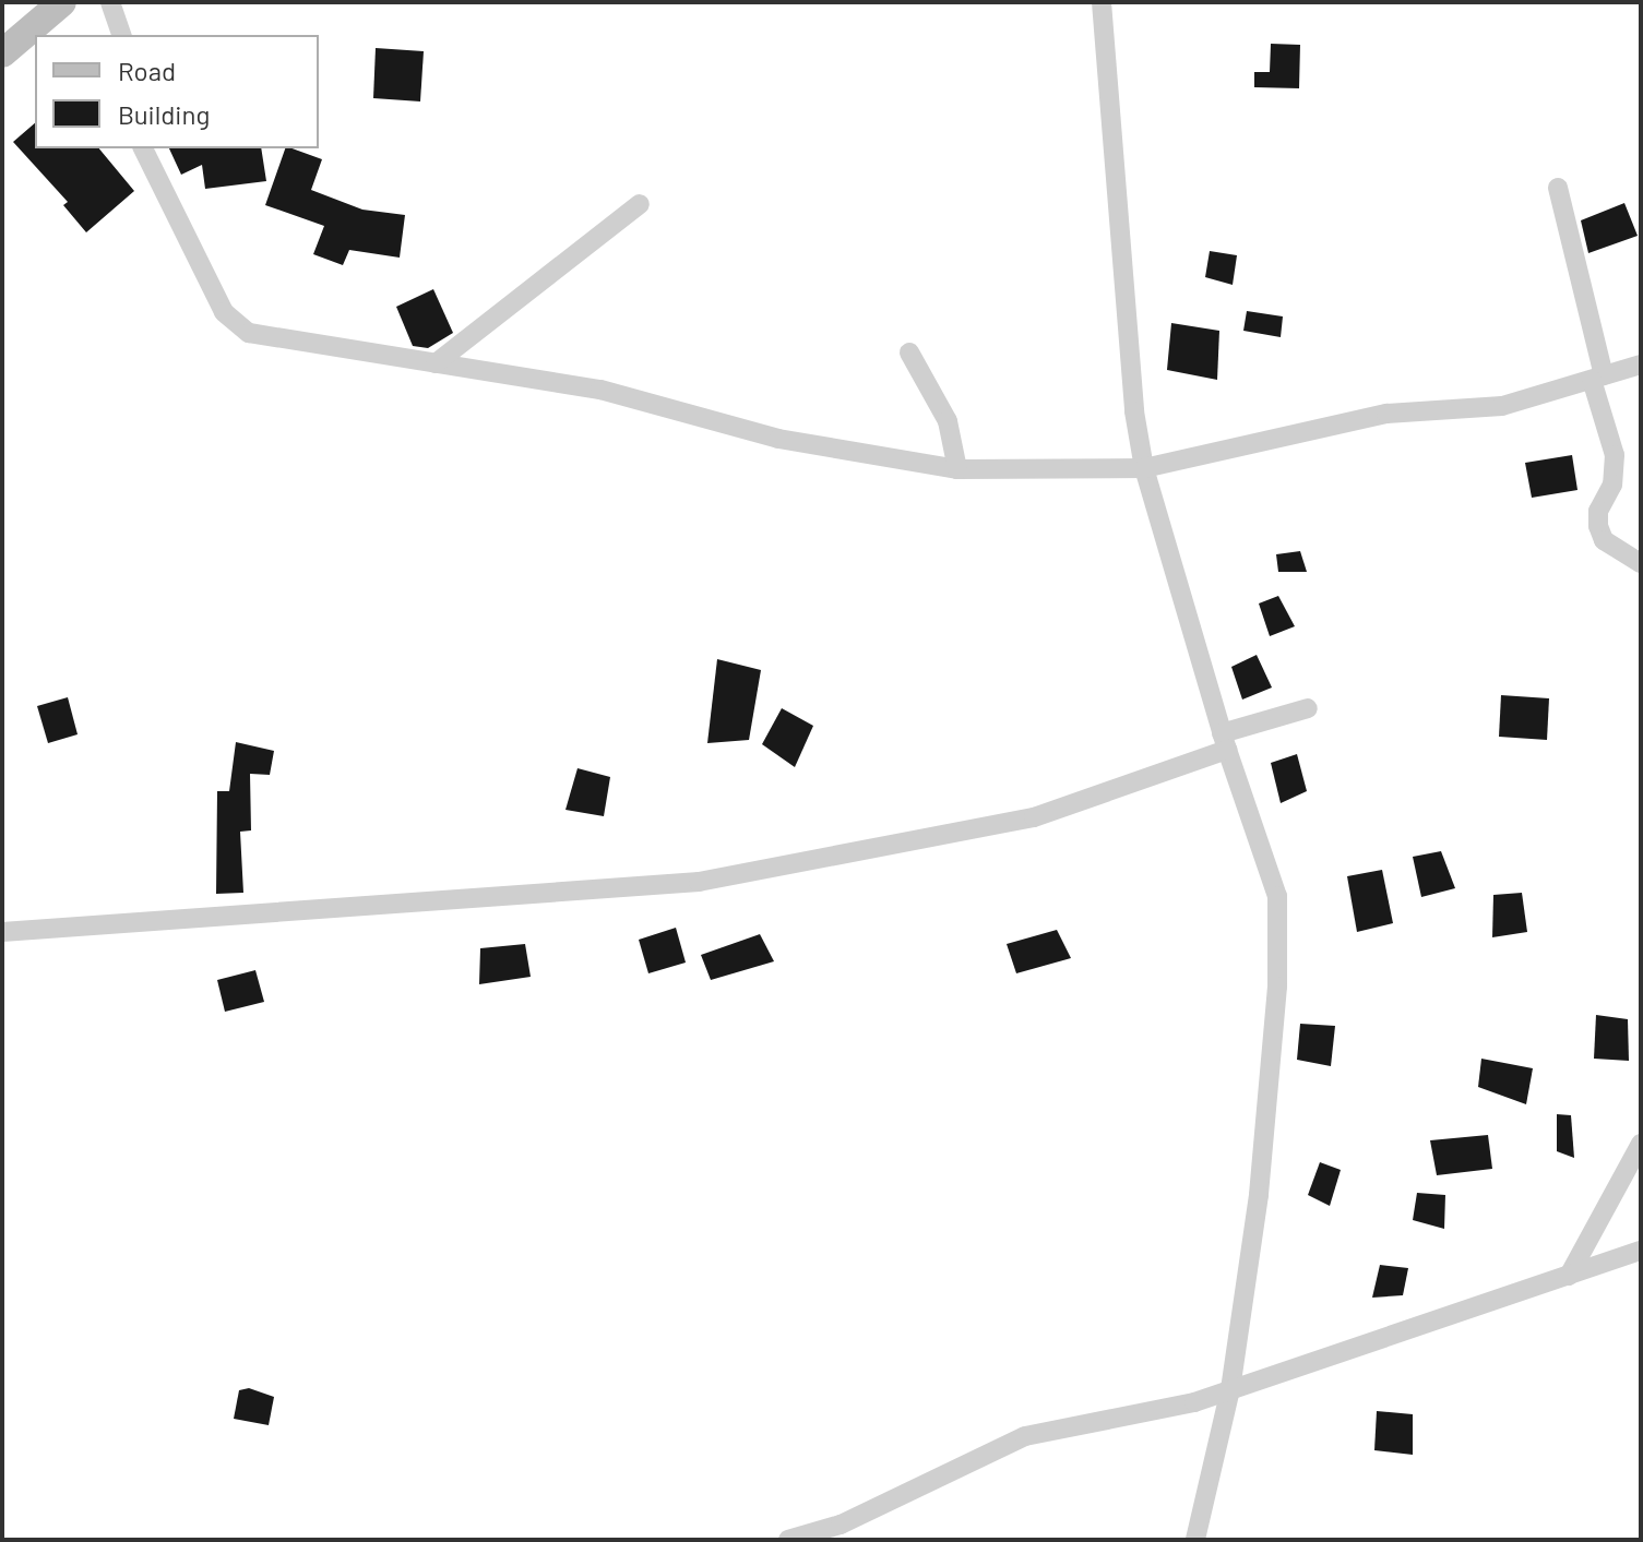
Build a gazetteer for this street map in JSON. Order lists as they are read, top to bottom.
{
  "legend": ["Road", "Building"]
}
